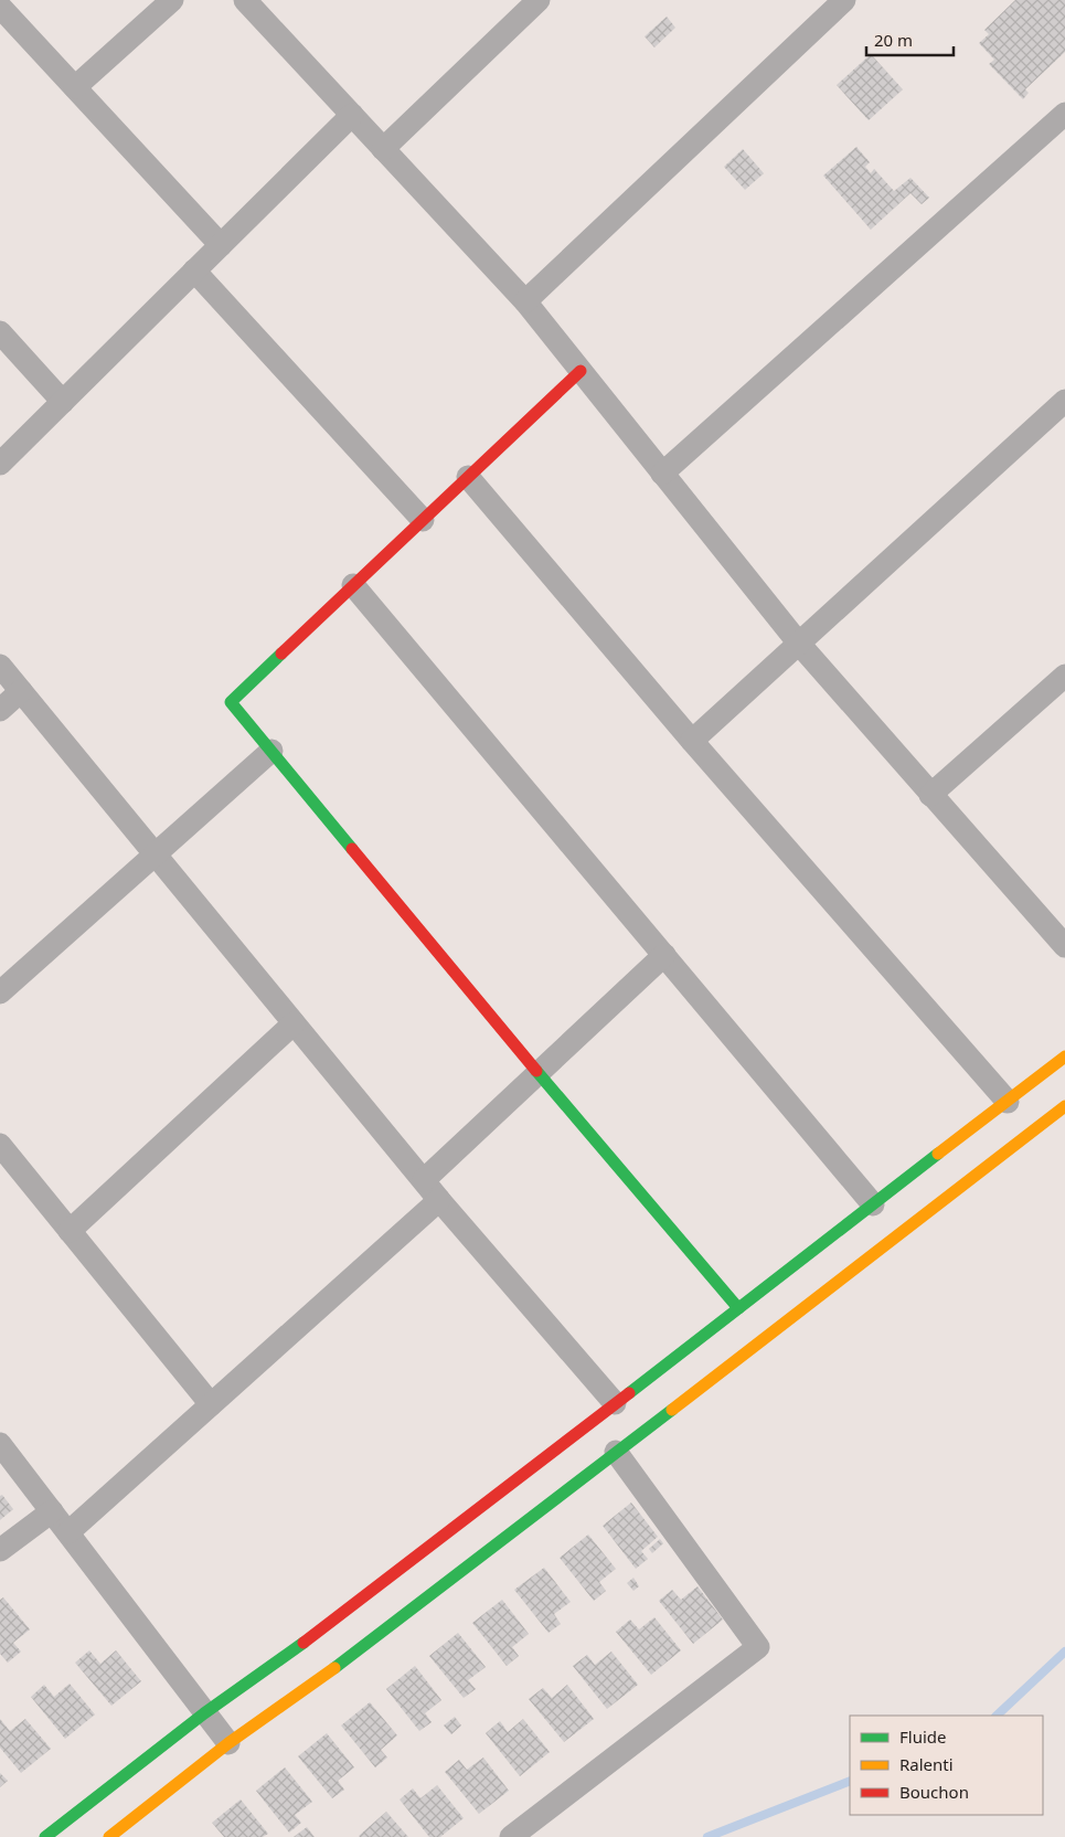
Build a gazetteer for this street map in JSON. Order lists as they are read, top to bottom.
{
  "legend": ["Fluide", "Ralenti", "Bouchon"],
  "scale_bar": "20 m"
}
